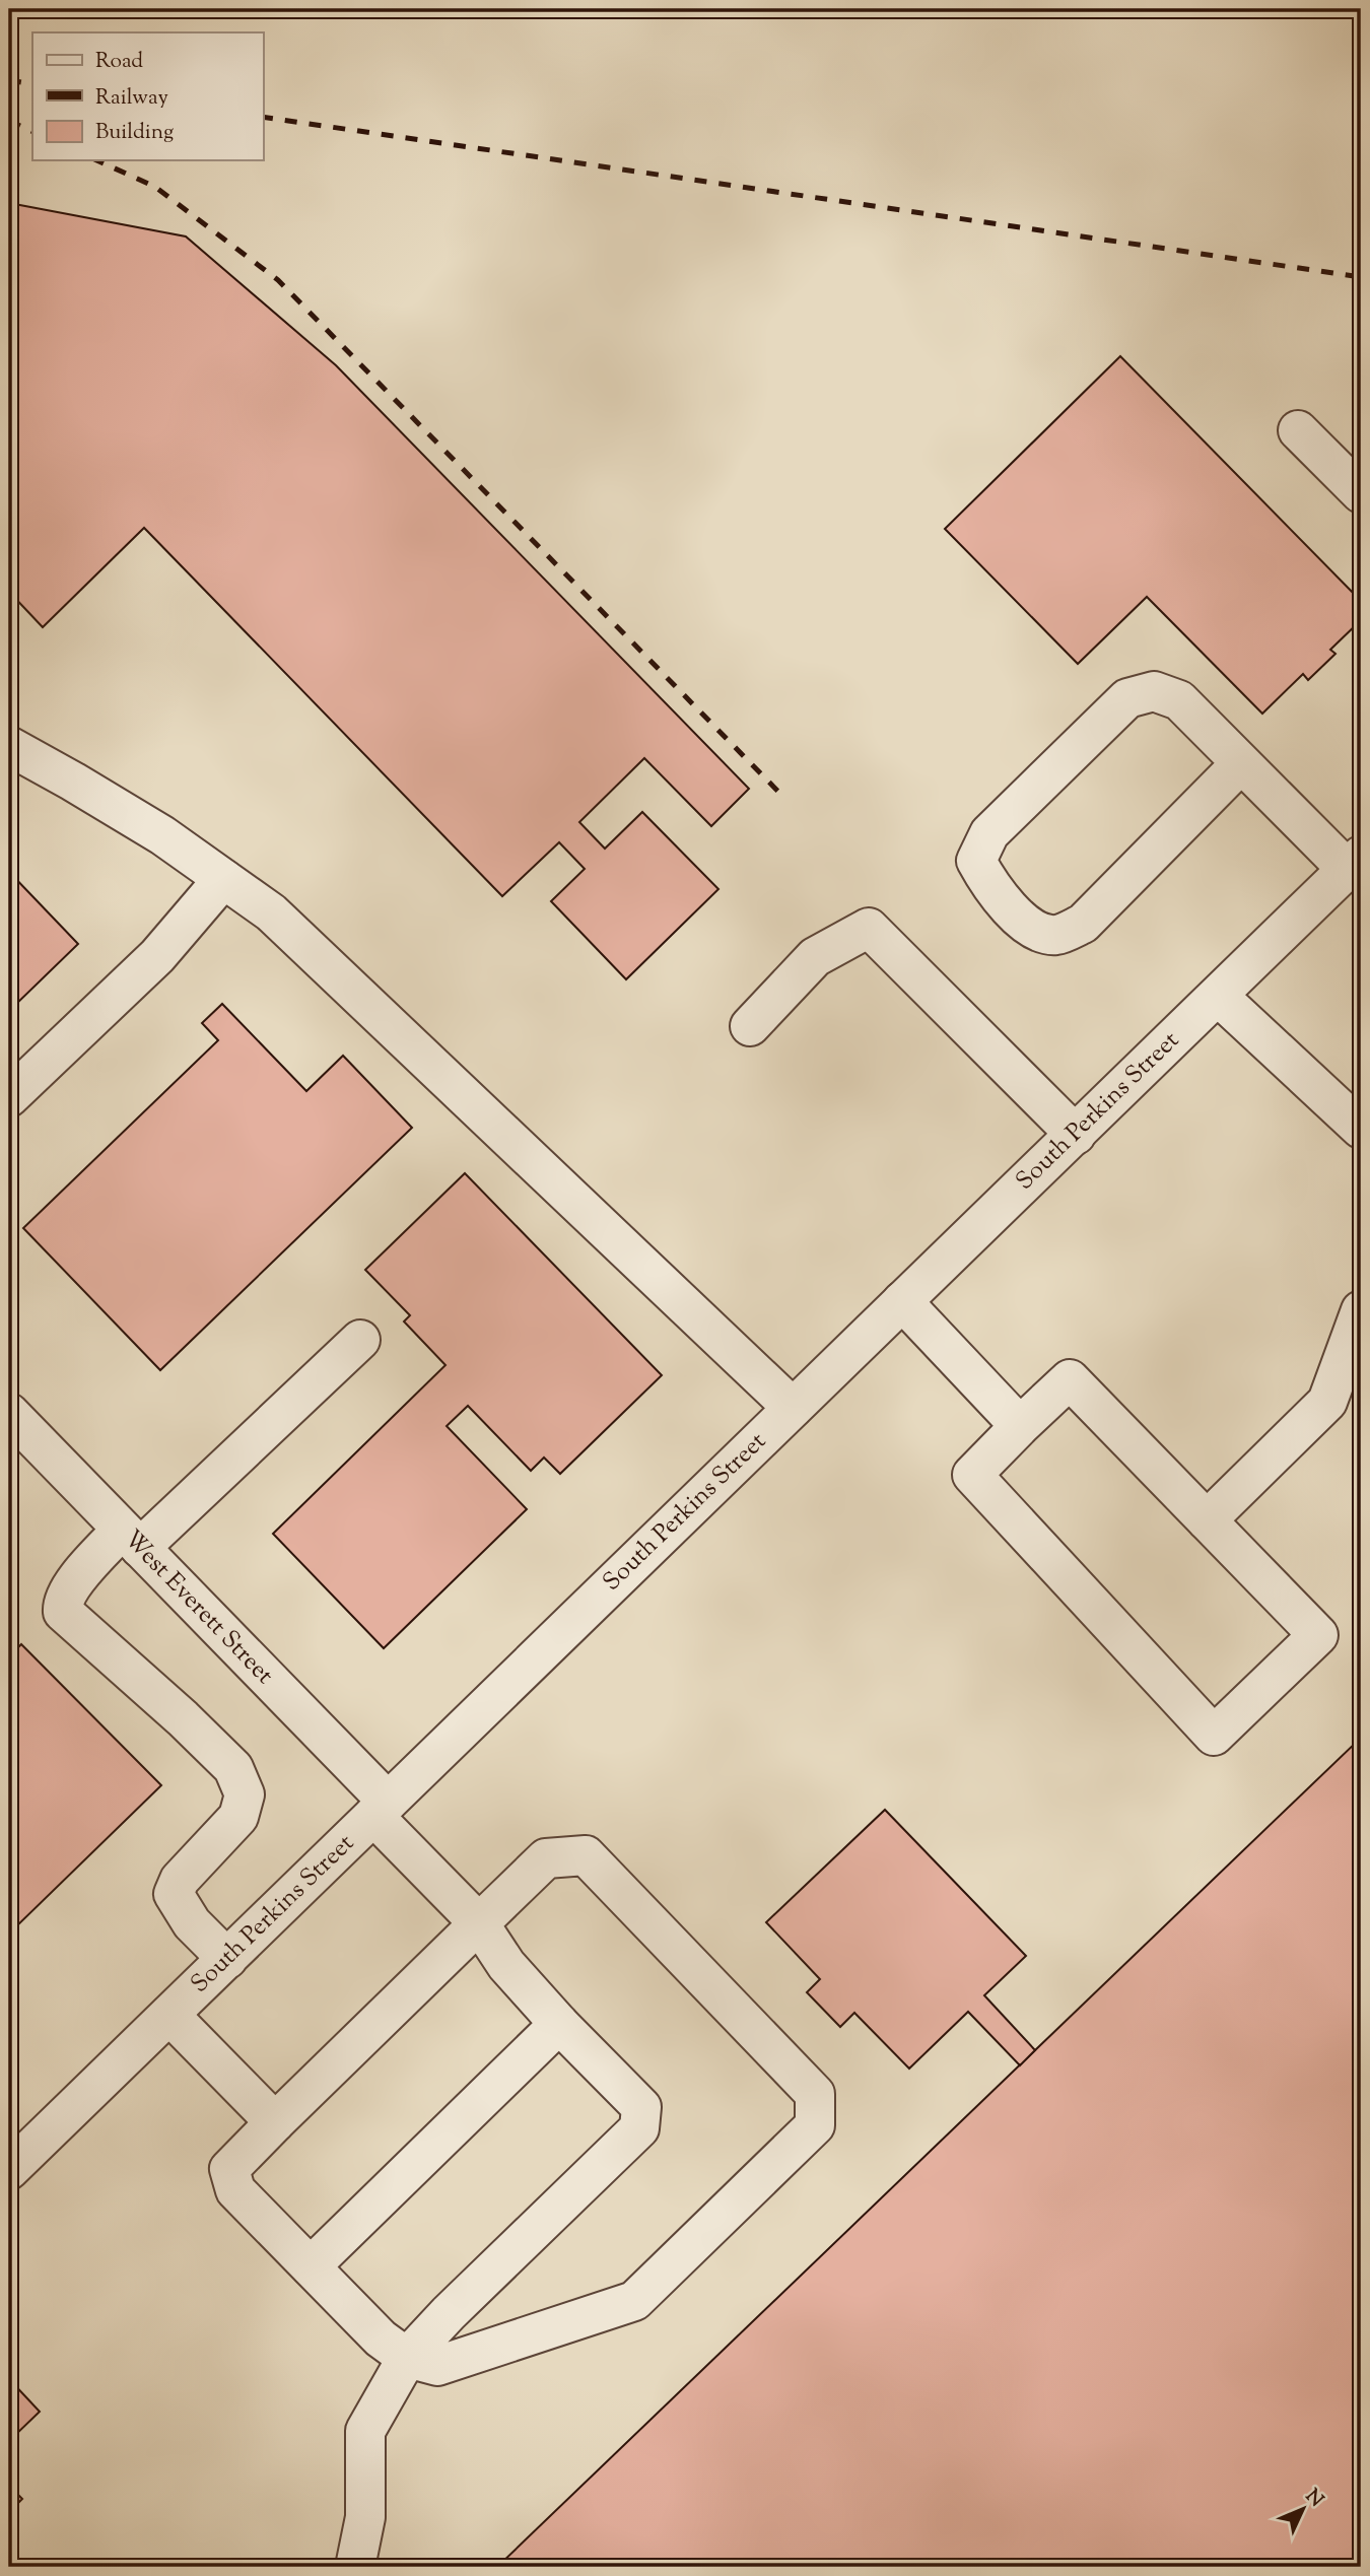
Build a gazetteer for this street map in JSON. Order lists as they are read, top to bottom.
{
  "streets": {
    "street": ["South Perkins Street", "West Everett Street"]
  },
  "crossings": [
    ["South Perkins Street", "West Everett Street"]
  ],
  "legend": ["Road", "Railway", "Building"],
  "north": "top right"
}
